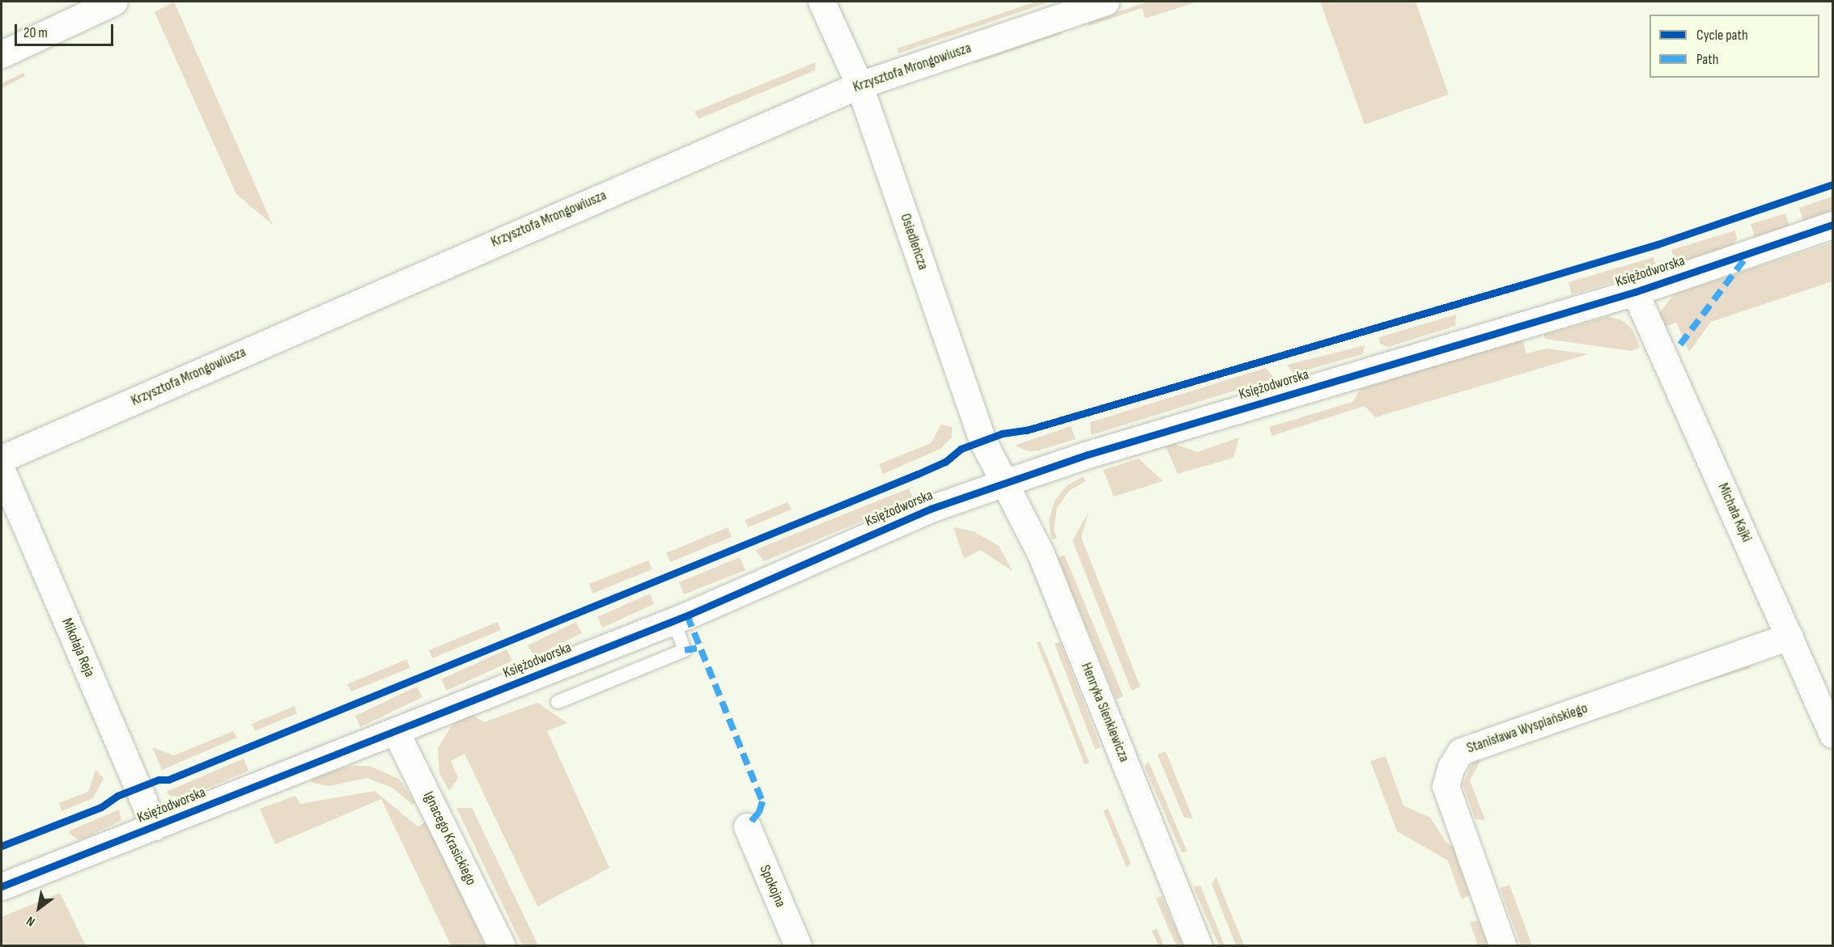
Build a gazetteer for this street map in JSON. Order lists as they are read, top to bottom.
{
  "streets": {
    "street": [
      "Krzysztofa Mrongowiusza",
      "Osiedleńcza",
      "Księżodworska",
      "Michała Kajki",
      "Mikołaja Reja",
      "Henryka Sienkiewicza",
      "Stanisława Wyspiańskiego",
      "Ignacego Krasickiego",
      "Spokojna"
    ]
  },
  "crossings": [
    ["Krzysztofa Mrongowiusza", "Osiedleńcza"],
    ["Osiedleńcza", "Księżodworska"],
    ["Osiedleńcza", "Henryka Sienkiewicza"],
    ["Księżodworska", "Michała Kajki"],
    ["Księżodworska", "Mikołaja Reja"],
    ["Księżodworska", "Henryka Sienkiewicza"],
    ["Księżodworska", "Ignacego Krasickiego"],
    ["Michała Kajki", "Stanisława Wyspiańskiego"]
  ],
  "legend": ["Cycle path", "Path"],
  "scale_bar": "20 m",
  "north": "bottom left"
}
